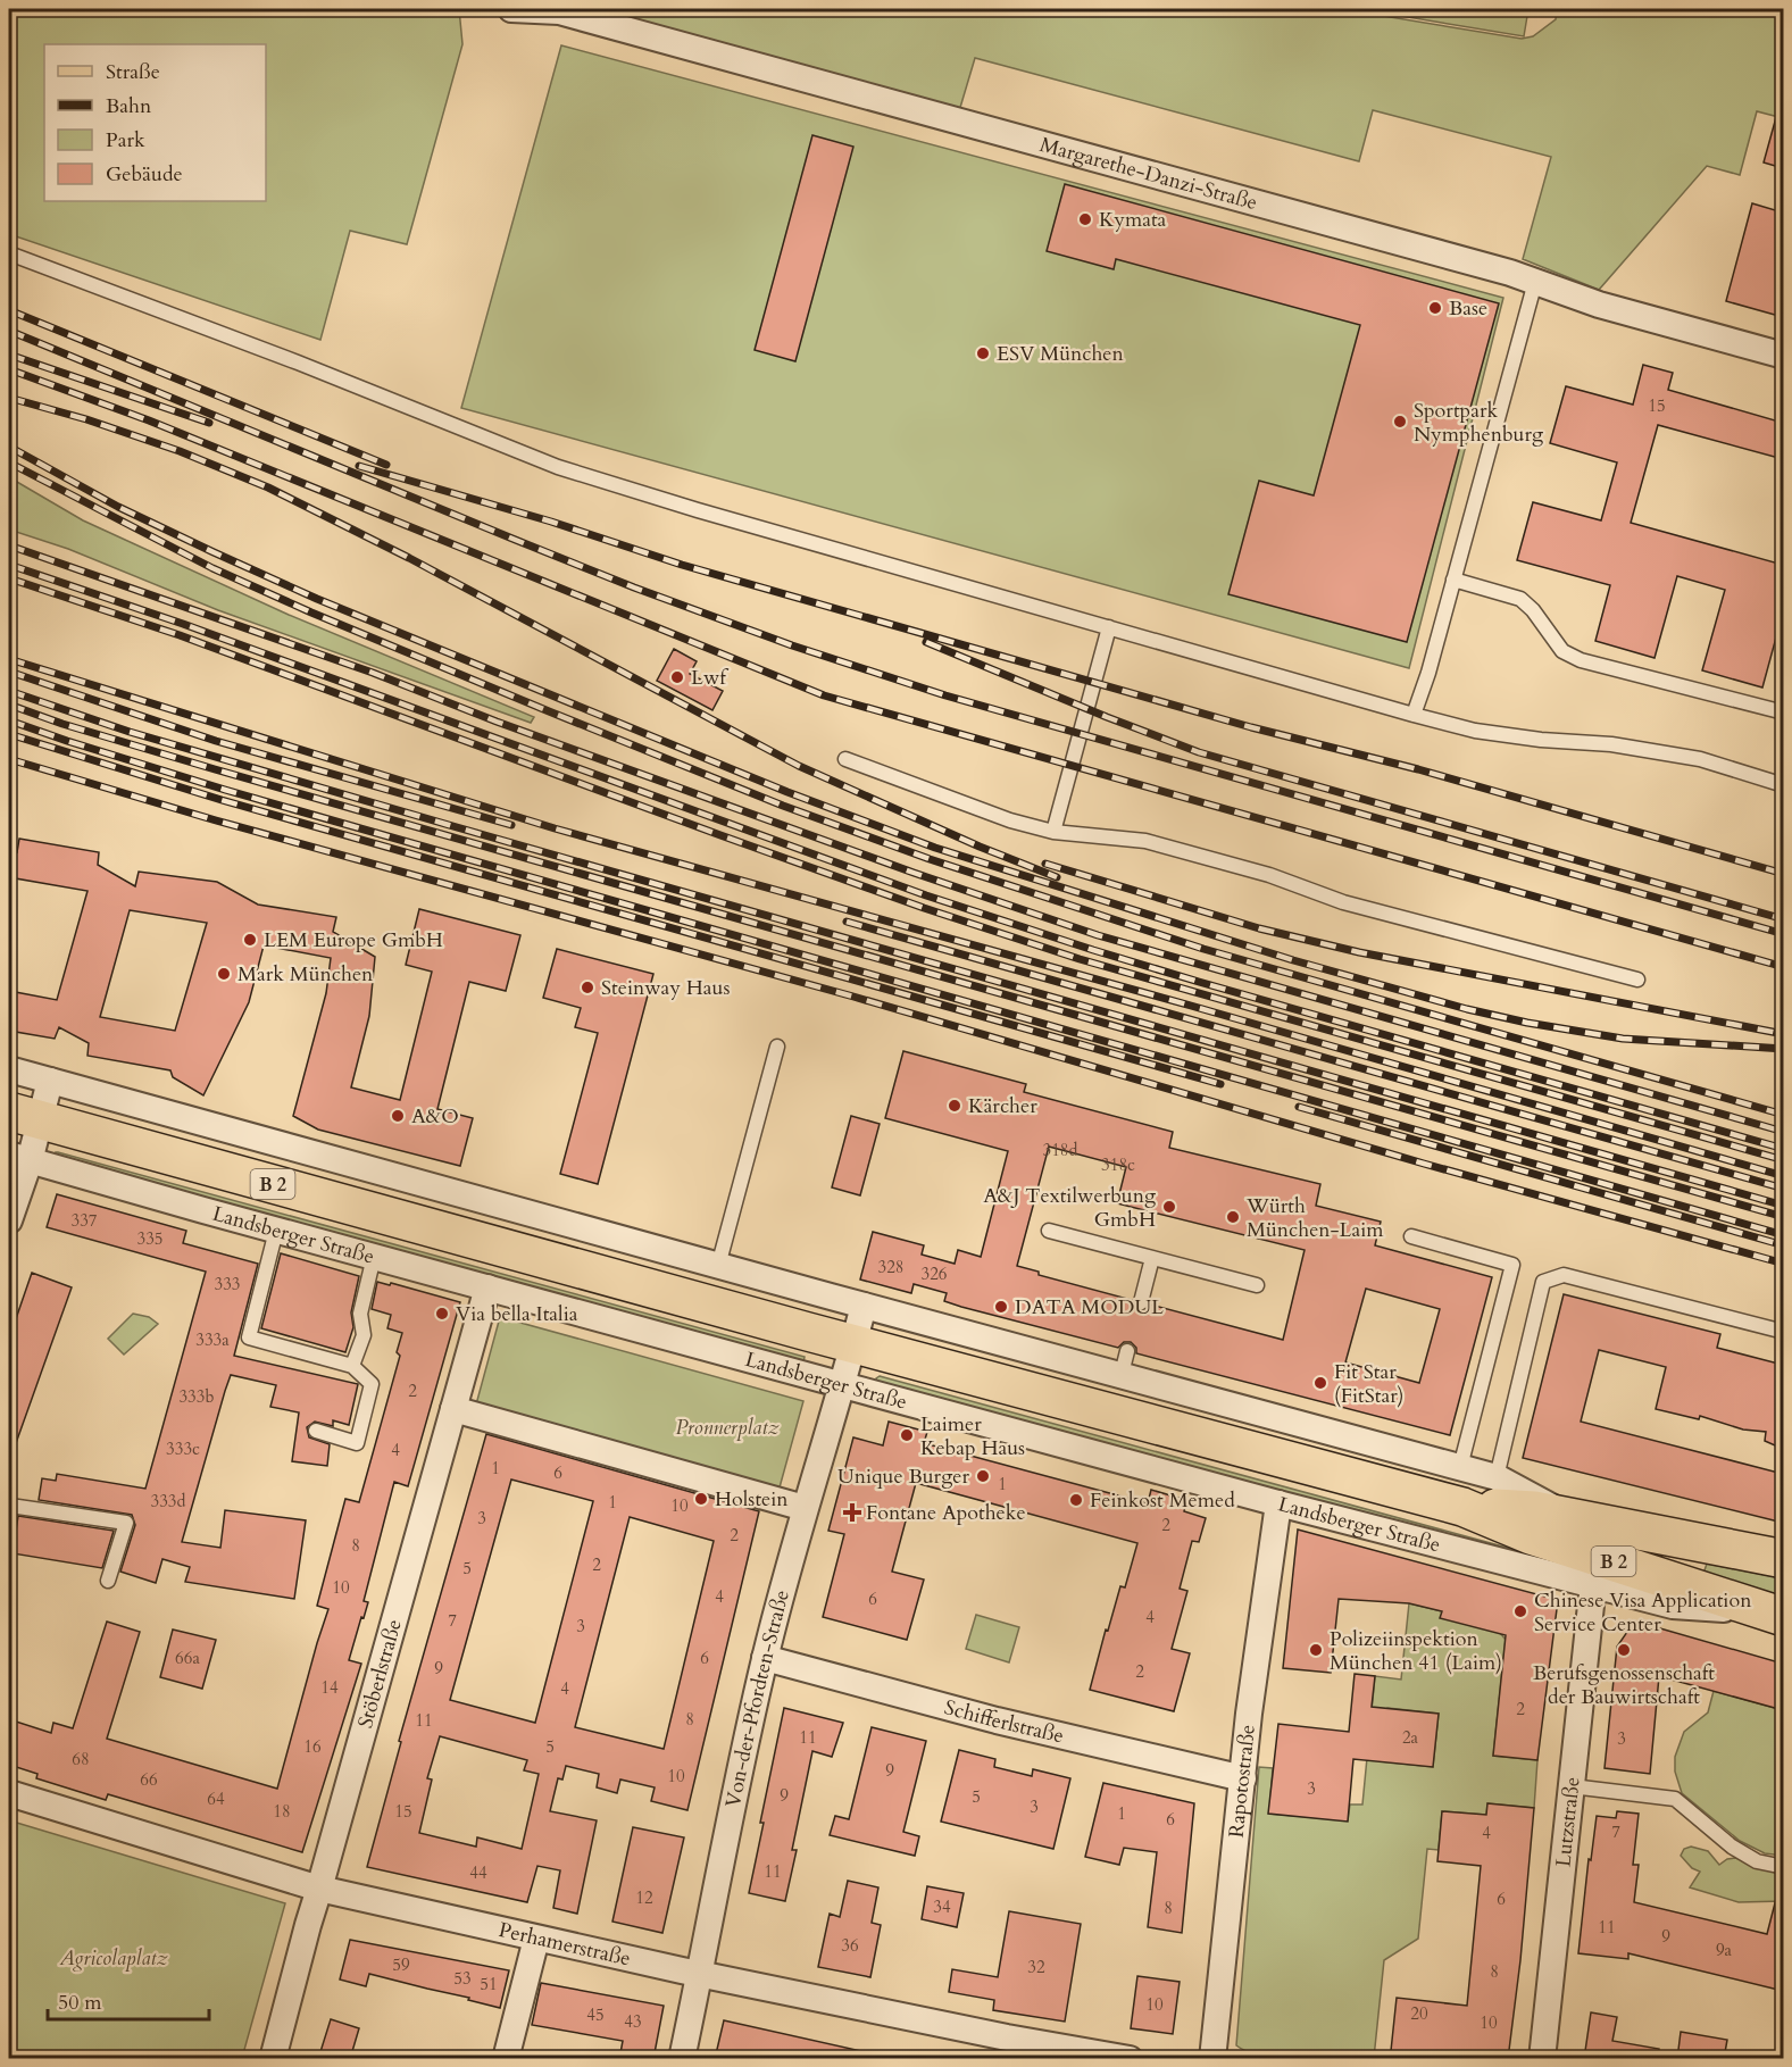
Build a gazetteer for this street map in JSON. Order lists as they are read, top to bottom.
{
  "streets": {
    "main road": ["B 2", "Landsberger Straße"],
    "street": [
      "Margarethe-Danzi-Straße",
      "Stöberlstraße",
      "Von-der-Pfordten-Straße",
      "Schifferlstraße",
      "Rapotostraße",
      "Lutzstraße",
      "Perhamerstraße"
    ]
  },
  "crossings": [
    ["Landsberger Straße", "Stöberlstraße"],
    ["Landsberger Straße", "Von-der-Pfordten-Straße"],
    ["Landsberger Straße", "Rapotostraße"],
    ["Landsberger Straße", "Lutzstraße"],
    ["Stöberlstraße", "Perhamerstraße"],
    ["Von-der-Pfordten-Straße", "Schifferlstraße"],
    ["Von-der-Pfordten-Straße", "Perhamerstraße"],
    ["Schifferlstraße", "Rapotostraße"]
  ],
  "parks": ["Pronnerplatz", "Agricolaplatz"],
  "places": {
    "other": [
      "Kymata",
      "Base",
      "ESV München",
      "Sportpark Nymphenburg",
      "Lwf",
      "LEM Europe GmbH",
      "Mark München",
      "Steinway Haus",
      "Kärcher",
      "A&O",
      "A&J Textilwerbung GmbH",
      "Würth München-Laim",
      "DATA MODUL",
      "Via bella Italia",
      "Fit Star (FitStar)",
      "Laimer Kebap Haus",
      "Unique Burger",
      "Holstein",
      "Feinkost Memed",
      "Chinese Visa Application Service Center",
      "Polizeiinspektion München 41 (Laim)",
      "Berufsgenossenschaft der Bauwirtschaft"
    ],
    "health": ["Fontane Apotheke"]
  },
  "house_numbers": [
    "15",
    "318d",
    "318c",
    "337",
    "335",
    "328",
    "326",
    "333",
    "333a",
    "2",
    "333b",
    "333c",
    "4",
    "1",
    "6",
    "1",
    "333d",
    "1",
    "10",
    "3",
    "2",
    "2",
    "8",
    "2",
    "5",
    "10",
    "4",
    "6",
    "4",
    "7",
    "3",
    "66a",
    "6",
    "9",
    "2",
    "14",
    "4",
    "2",
    "8",
    "11",
    "11",
    "2a",
    "3",
    "16",
    "5",
    "68",
    "9",
    "10",
    "66",
    "3",
    "9",
    "5",
    "64",
    "3",
    "18",
    "15",
    "1",
    "6",
    "7",
    "4",
    "11",
    "44",
    "12",
    "6",
    "34",
    "8",
    "11",
    "9",
    "36",
    "9a",
    "59",
    "32",
    "8",
    "53",
    "51",
    "10",
    "20",
    "45",
    "43",
    "10"
  ],
  "legend": [
    "Straße",
    "Bahn",
    "Park",
    "Gebäude"
  ],
  "scale_bar": "50 m"
}
